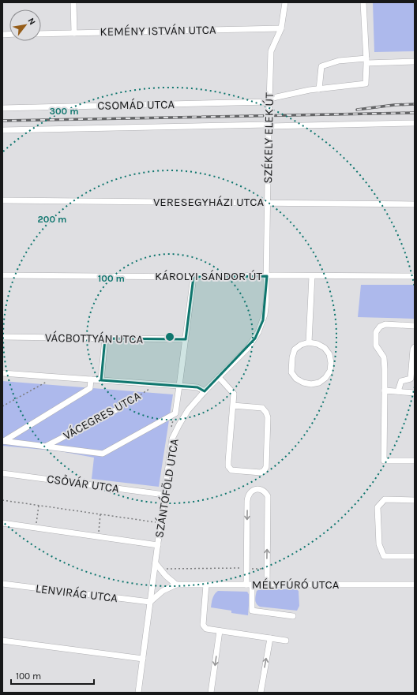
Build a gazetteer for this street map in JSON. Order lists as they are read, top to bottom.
{
  "streets": {
    "street": [
      "KEMÉNY ISTVÁN UTCA",
      "CSOMÁD UTCA",
      "SZÉKELY ELEK ÚT",
      "VERESEGYHÁZI UTCA",
      "KÁROLYI SÁNDOR ÚT",
      "VÁCBOTTYÁN UTCA",
      "VÁCEGRES UTCA",
      "CSŐVÁR UTCA",
      "SZÁNTÓFÖLD UTCA",
      "MÉLYFÚRÓ UTCA",
      "LENVIRÁG UTCA"
    ]
  },
  "crossings": [
    ["KEMÉNY ISTVÁN UTCA", "SZÉKELY ELEK ÚT"],
    ["CSOMÁD UTCA", "SZÉKELY ELEK ÚT"],
    ["SZÉKELY ELEK ÚT", "VERESEGYHÁZI UTCA"],
    ["SZÉKELY ELEK ÚT", "KÁROLYI SÁNDOR ÚT"],
    ["SZÉKELY ELEK ÚT", "SZÁNTÓFÖLD UTCA"],
    ["KÁROLYI SÁNDOR ÚT", "SZÁNTÓFÖLD UTCA"],
    ["VÁCEGRES UTCA", "SZÁNTÓFÖLD UTCA"],
    ["CSŐVÁR UTCA", "SZÁNTÓFÖLD UTCA"],
    ["SZÁNTÓFÖLD UTCA", "MÉLYFÚRÓ UTCA"],
    ["SZÁNTÓFÖLD UTCA", "LENVIRÁG UTCA"],
    ["MÉLYFÚRÓ UTCA", "LENVIRÁG UTCA"]
  ],
  "scale_bar": "100 m",
  "north": "top right",
  "rings": ["300 m", "200 m", "100 m"]
}
